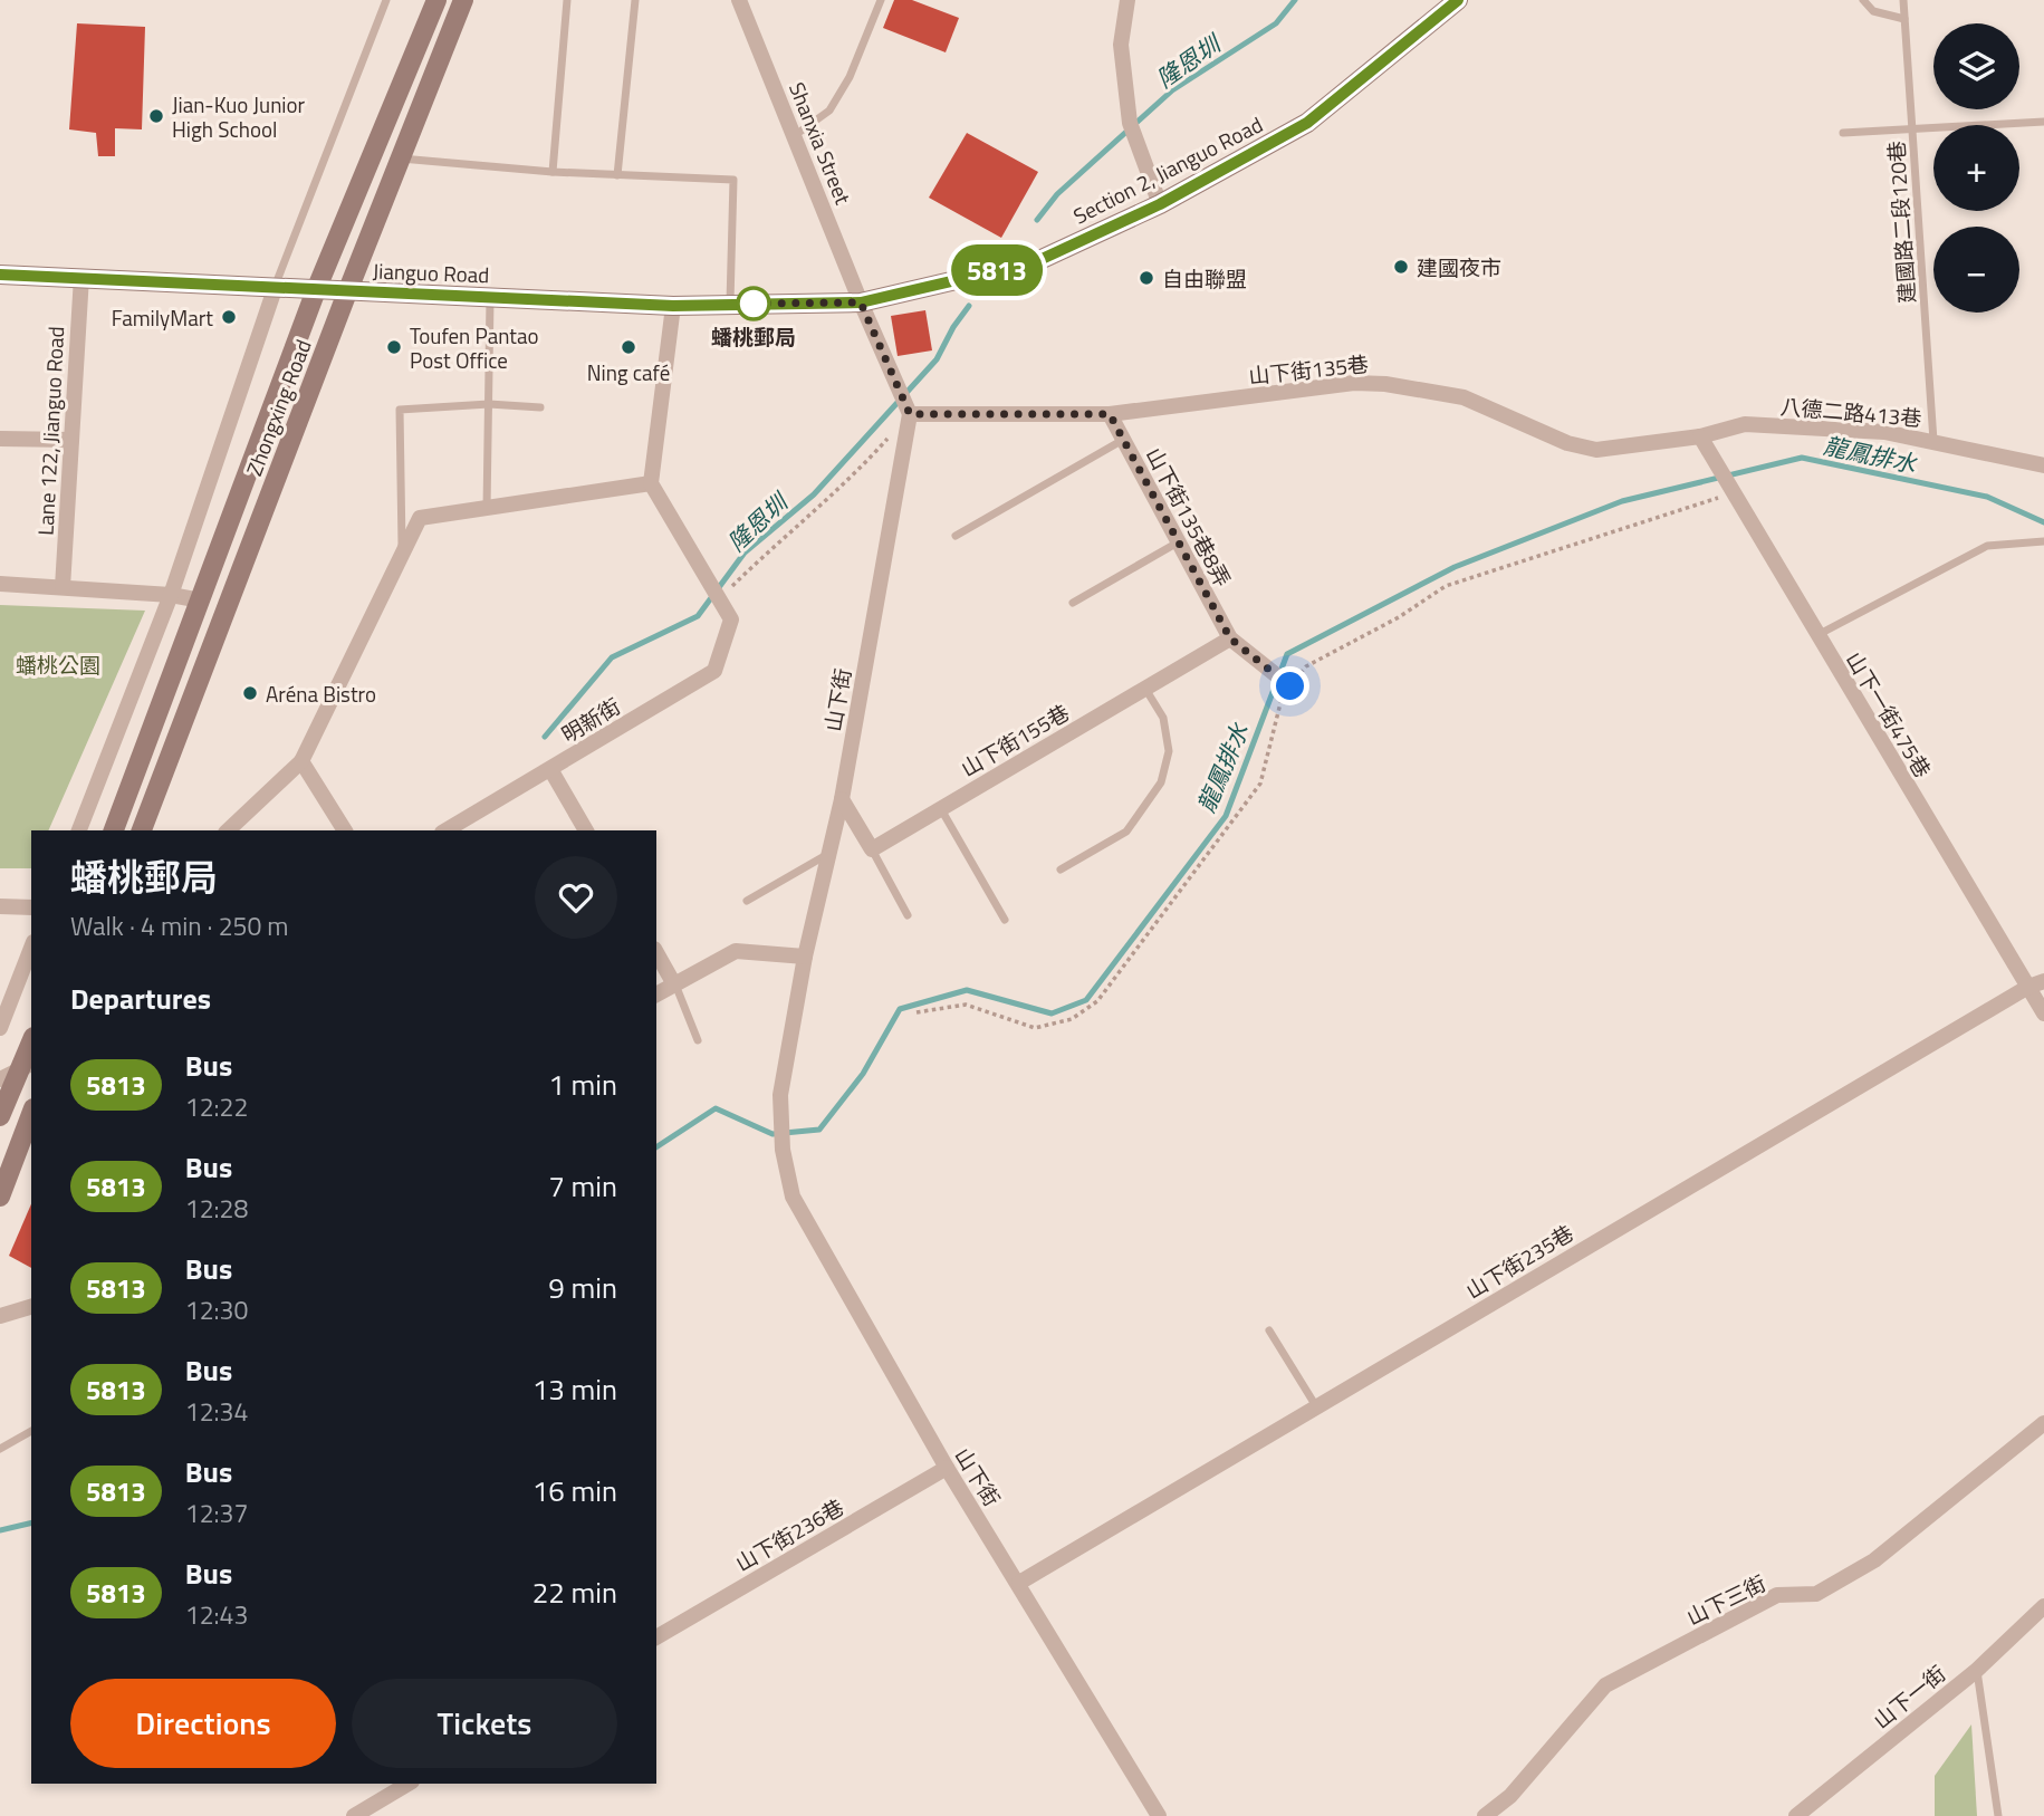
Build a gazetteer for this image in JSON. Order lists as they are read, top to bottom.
{
  "streets": {
    "street": [
      "Shanxia Street",
      "Section 2, Jianguo Road",
      "Jianguo Road",
      "山下街135巷",
      "Zhongxing Road",
      "八德二路413巷",
      "Lane 122, Jianguo Road",
      "山下街135巷8弄",
      "山下街",
      "山下一街475巷",
      "明新街",
      "山下街155巷",
      "山下街235巷",
      "山下街236巷",
      "山下三街",
      "山下一街"
    ],
    "lane": ["建國路二段120巷"]
  },
  "crossings": [
    ["Shanxia Street", "Section 2, Jianguo Road"],
    ["Shanxia Street", "Jianguo Road"],
    ["Section 2, Jianguo Road", "Jianguo Road"],
    ["建國路二段120巷", "八德二路413巷"],
    ["Jianguo Road", "Zhongxing Road"],
    ["Jianguo Road", "Lane 122, Jianguo Road"],
    ["山下街135巷", "八德二路413巷"],
    ["山下街135巷", "山下街135巷8弄"],
    ["山下街135巷", "山下街"],
    ["山下街135巷", "山下一街475巷"],
    ["八德二路413巷", "山下一街475巷"],
    ["山下街135巷8弄", "山下街155巷"],
    ["山下街", "山下街235巷"],
    ["山下街", "山下街236巷"],
    ["山下一街475巷", "山下街235巷"]
  ],
  "water": ["隆恩圳", "龍鳳排水"],
  "parks": ["蟠桃公園"],
  "places": [
    "Jian-Kuo Junior High School",
    "建國夜市",
    "自由聯盟",
    "蟠桃郵局",
    "FamilyMart",
    "Toufen Pantao Post Office",
    "Ning café",
    "Aréna Bistro"
  ],
  "lines": ["bus line 5813"],
  "page": {
    "on_map": "5813",
    "map_buttons": ["+", "−"],
    "heading": [
      ["蟠桃郵局", "Walk · 4 min · 250 m"],
      "Departures"
    ],
    "list": [
      {
        "mark": "5813",
        "name": "Bus",
        "note": "12:22",
        "value": "1 min"
      },
      {
        "mark": "5813",
        "name": "Bus",
        "note": "12:28",
        "value": "7 min"
      },
      {
        "mark": "5813",
        "name": "Bus",
        "note": "12:30",
        "value": "9 min"
      },
      {
        "mark": "5813",
        "name": "Bus",
        "note": "12:34",
        "value": "13 min"
      },
      {
        "mark": "5813",
        "name": "Bus",
        "note": "12:37",
        "value": "16 min"
      },
      {
        "mark": "5813",
        "name": "Bus",
        "note": "12:43",
        "value": "22 min"
      }
    ],
    "buttons": ["Directions", "Tickets"]
  }
}
